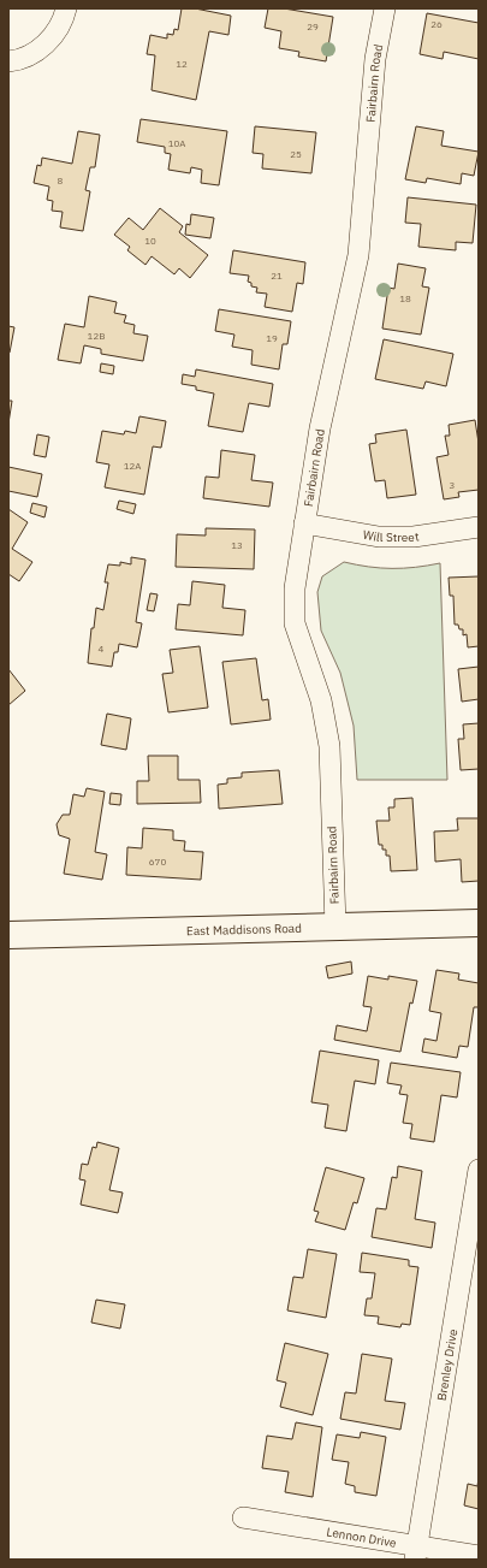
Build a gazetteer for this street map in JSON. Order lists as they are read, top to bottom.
{
  "streets": {
    "street": [
      "Fairbairn Road",
      "Will Street",
      "East Maddisons Road",
      "Brenley Drive",
      "Lennon Drive"
    ]
  },
  "crossings": [
    ["Fairbairn Road", "Will Street"],
    ["Fairbairn Road", "East Maddisons Road"],
    ["Brenley Drive", "Lennon Drive"]
  ],
  "house_numbers": [
    "26",
    "29",
    "12",
    "10A",
    "25",
    "8",
    "10",
    "21",
    "18",
    "12B",
    "19",
    "12A",
    "3",
    "13",
    "4",
    "670"
  ]
}
